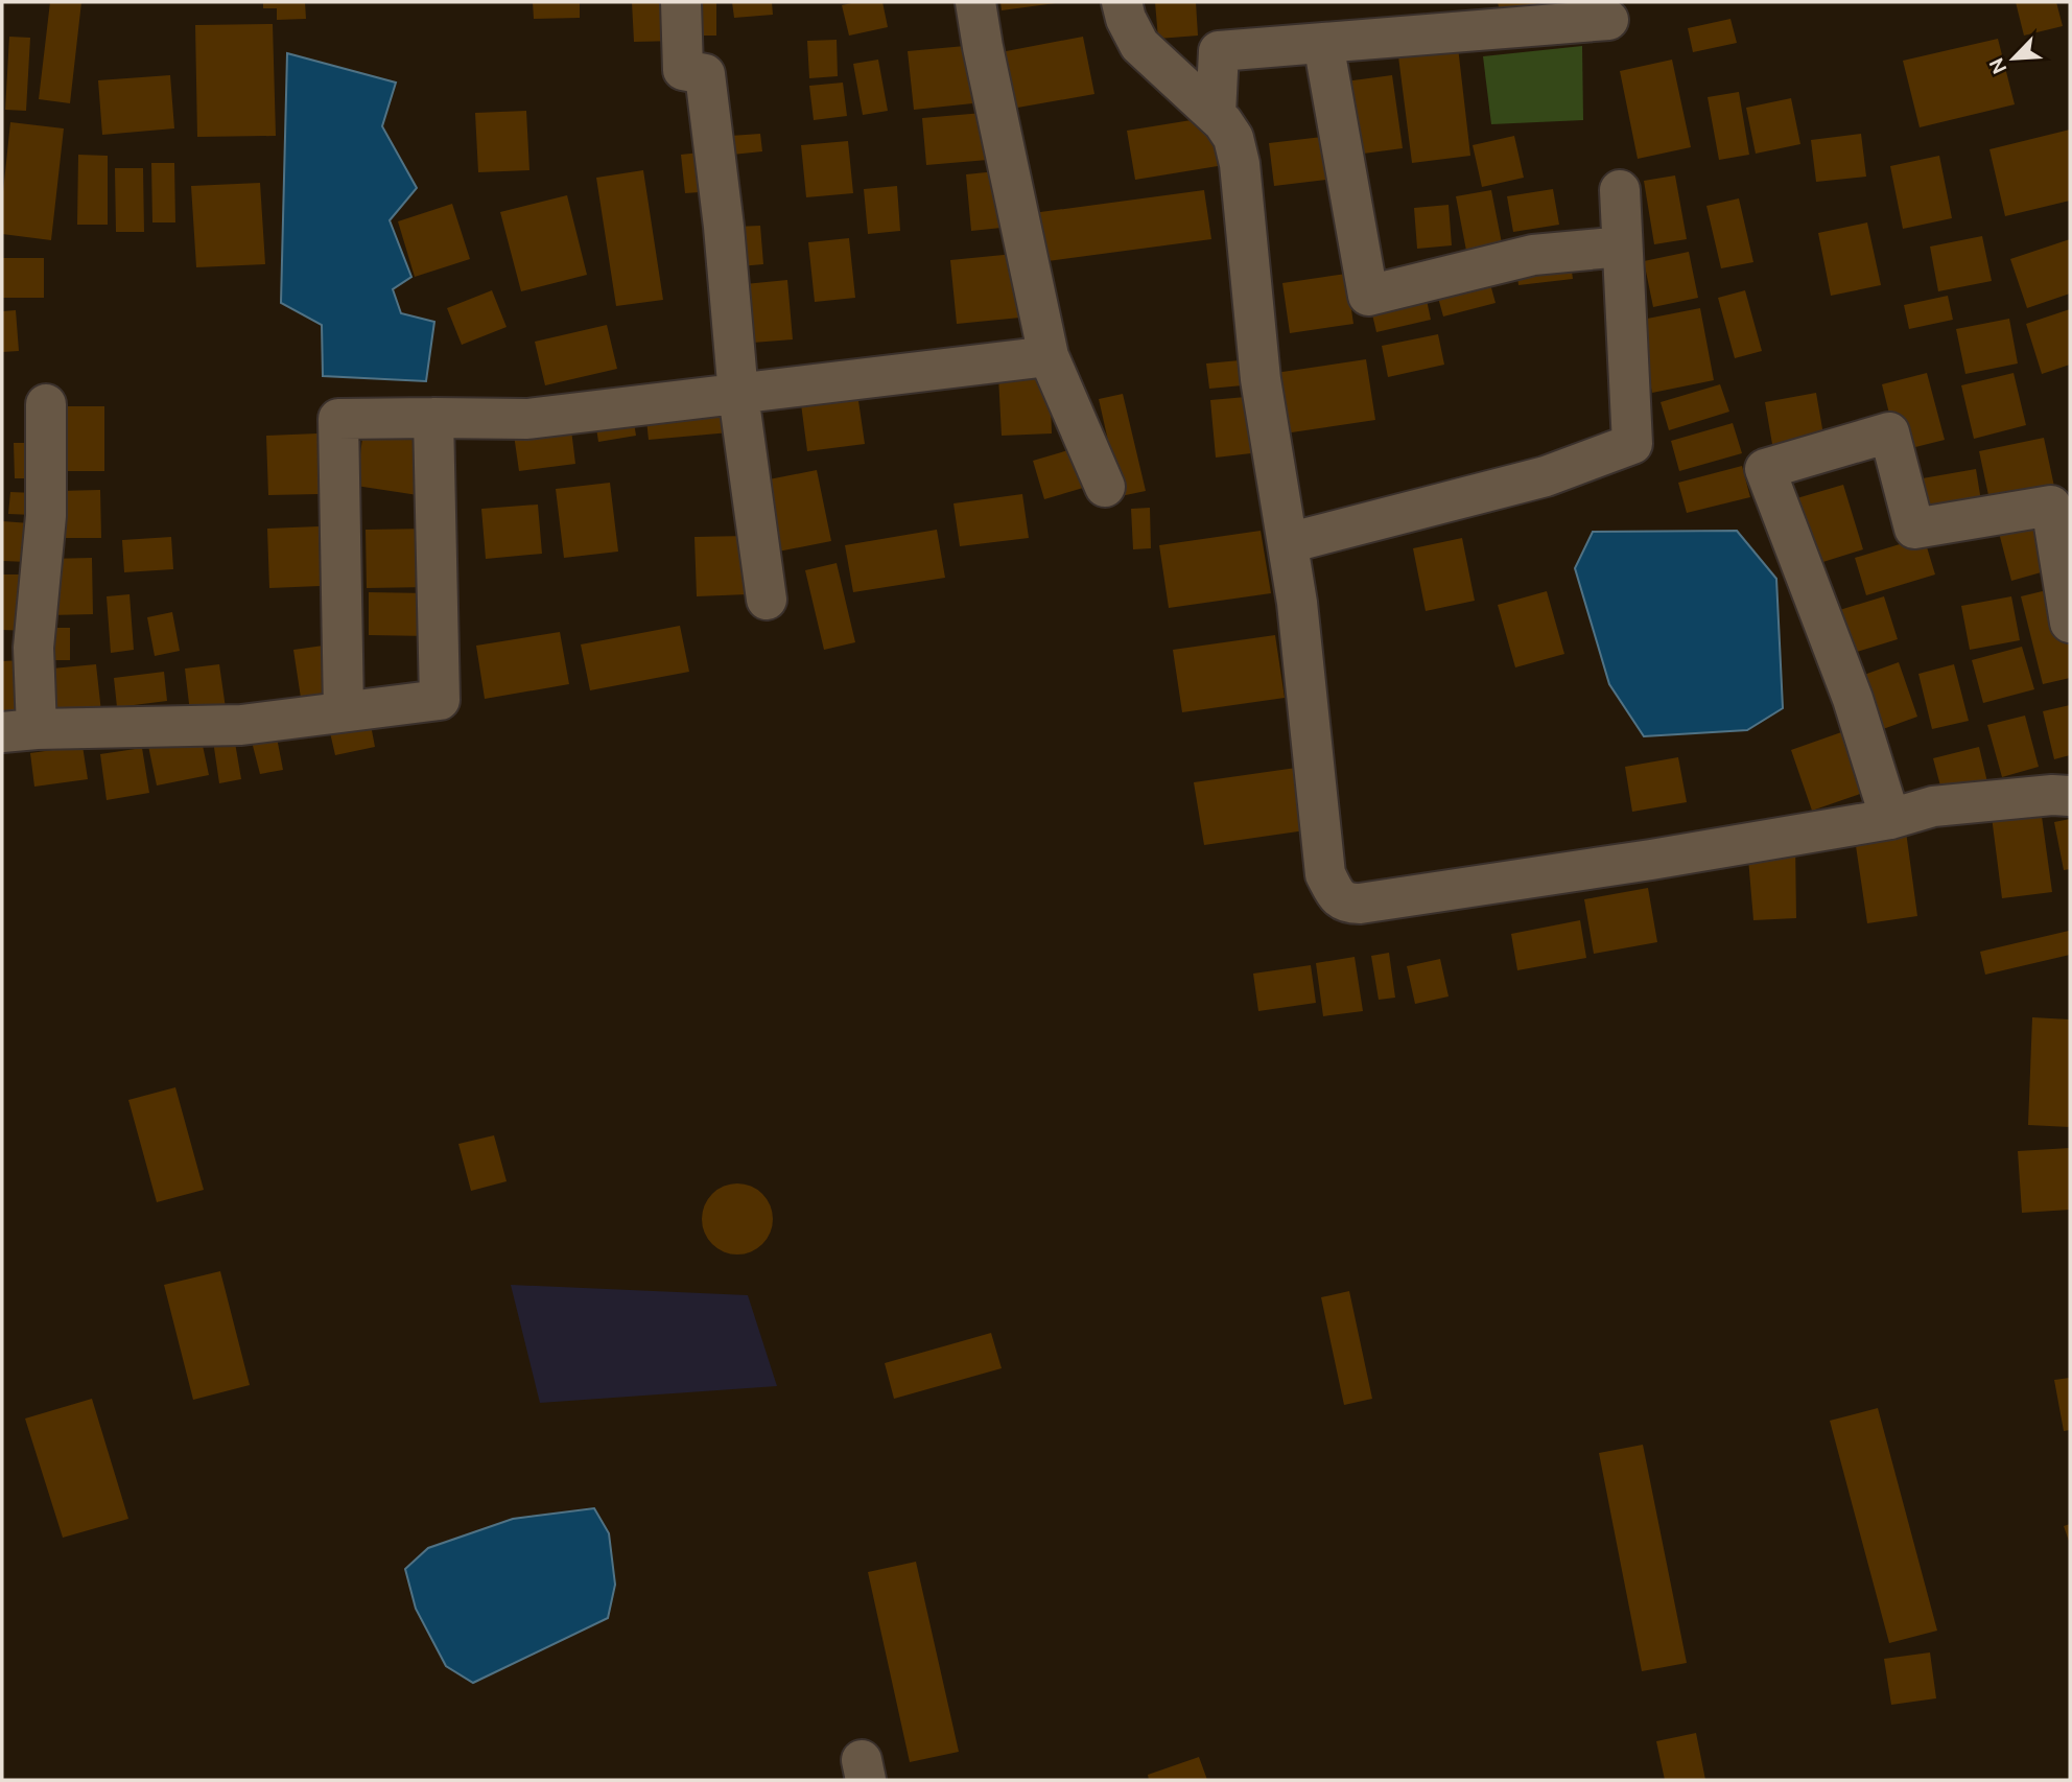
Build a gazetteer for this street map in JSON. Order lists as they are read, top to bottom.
{
  "north": "bottom left"
}
